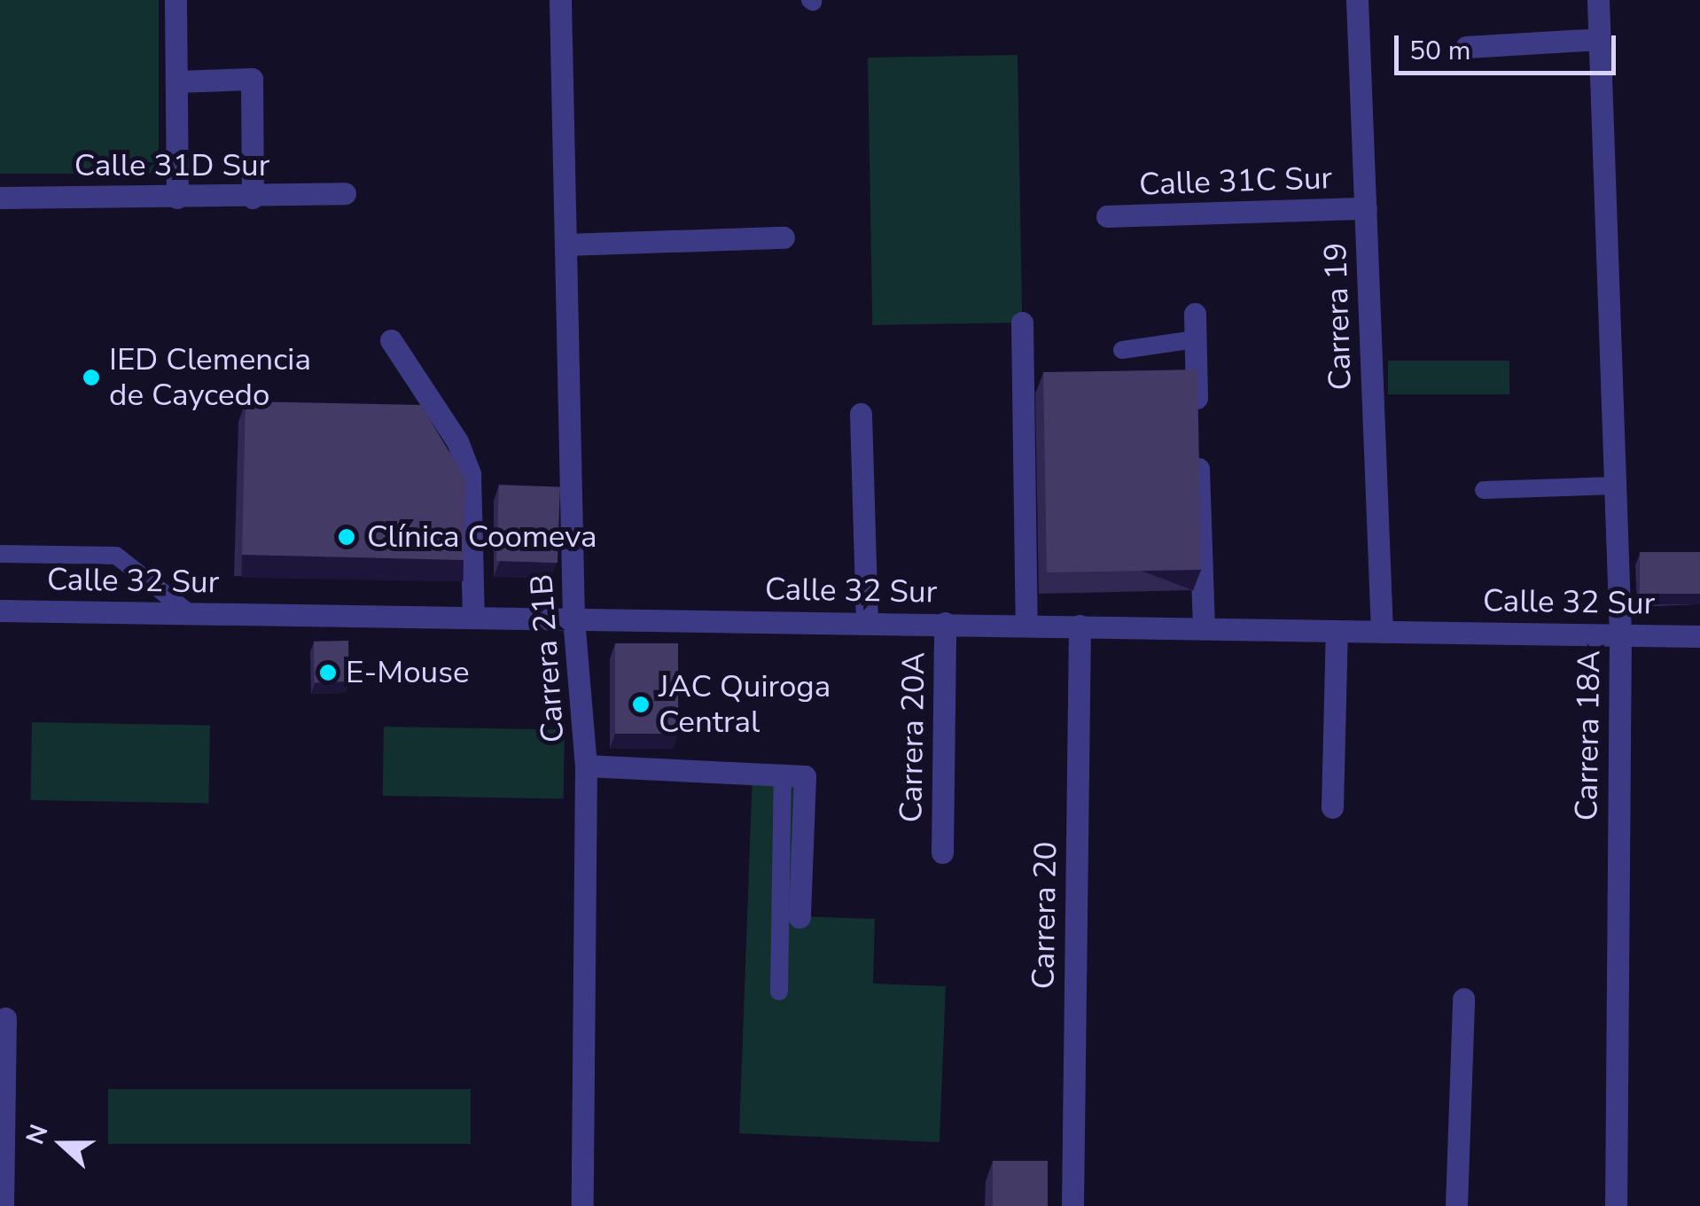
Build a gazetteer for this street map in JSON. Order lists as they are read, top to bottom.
{
  "streets": {
    "street": [
      "Calle 31D Sur",
      "Calle 31C Sur",
      "Carrera 19",
      "Calle 32 Sur",
      "Carrera 21B",
      "Carrera 18A",
      "Carrera 20A",
      "Carrera 20"
    ]
  },
  "crossings": [
    ["Calle 31C Sur", "Carrera 19"],
    ["Carrera 19", "Calle 32 Sur"],
    ["Calle 32 Sur", "Carrera 21B"],
    ["Calle 32 Sur", "Carrera 18A"],
    ["Calle 32 Sur", "Carrera 20A"],
    ["Calle 32 Sur", "Carrera 20"]
  ],
  "places": [
    "IED Clemencia de Caycedo",
    "Clínica Coomeva",
    "E-Mouse",
    "JAC Quiroga Central"
  ],
  "scale_bar": "50 m",
  "north": "left"
}
